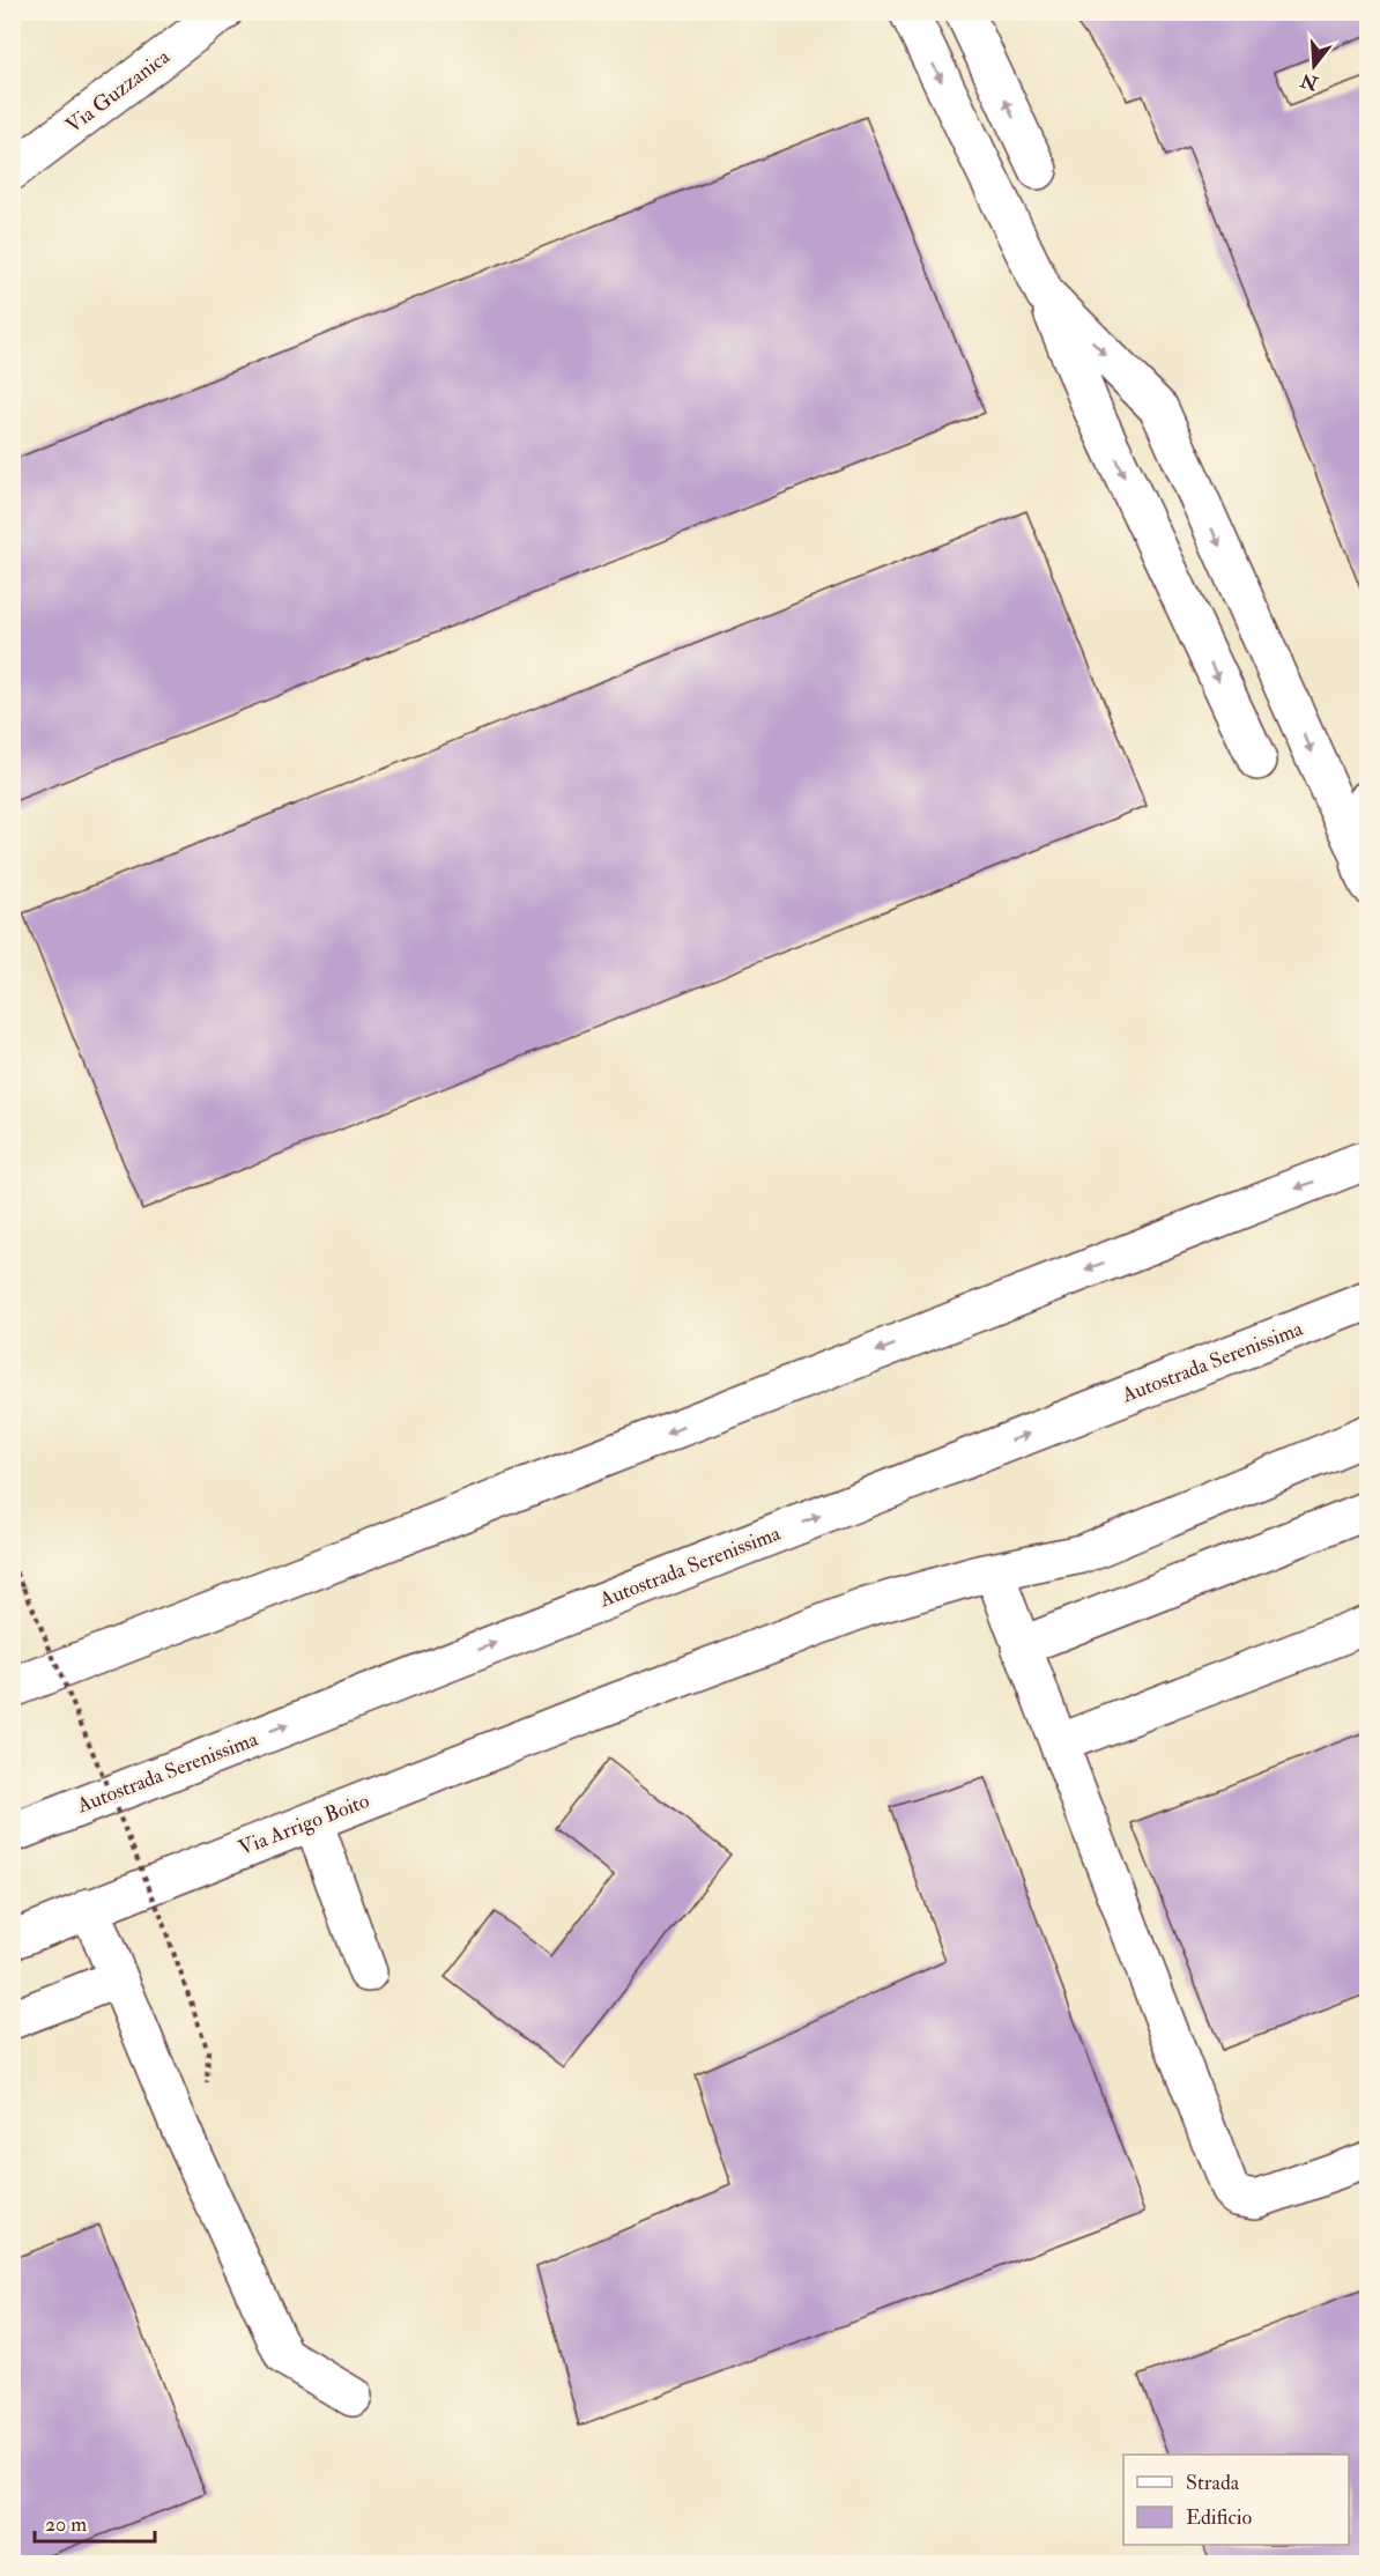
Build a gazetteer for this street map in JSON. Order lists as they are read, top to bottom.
{
  "streets": {
    "main road": ["Via Guzzanica", "Autostrada Serenissima", "Via Arrigo Boito"]
  },
  "legend": ["Strada", "Edificio"],
  "scale_bar": "20 m",
  "north": "bottom"
}
